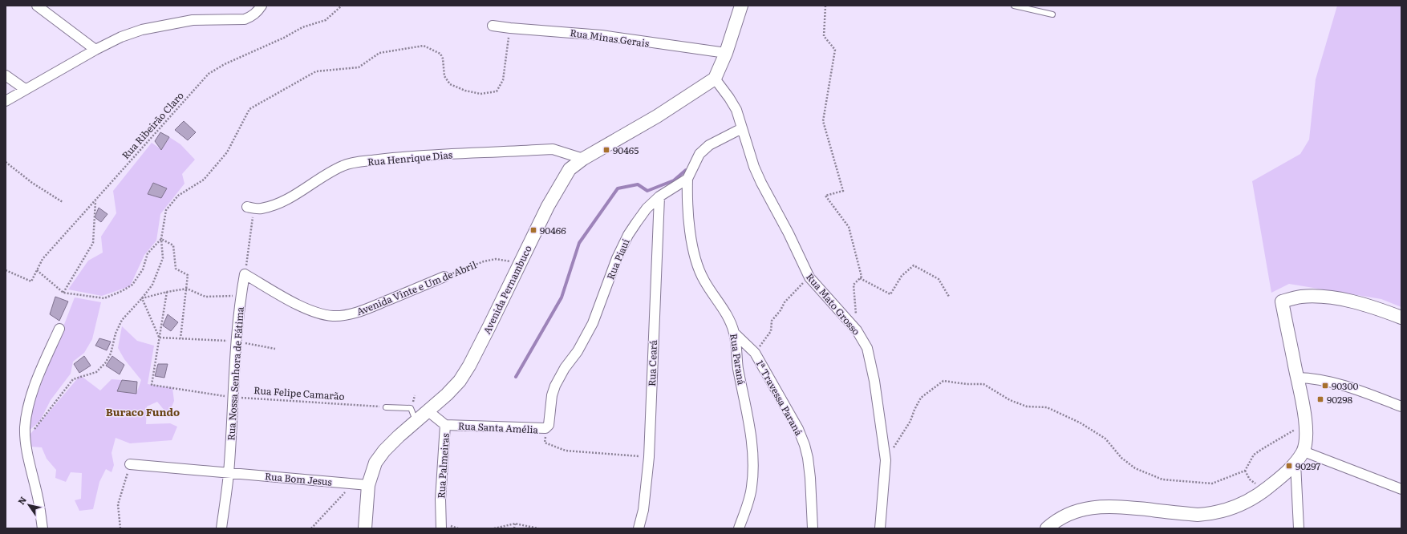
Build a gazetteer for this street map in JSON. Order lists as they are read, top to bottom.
{
  "streets": {
    "street": [
      "Rua Minas Gerais",
      "Rua Henrique Dias",
      "Rua Piauí",
      "Avenida Vinte e Um de Abril",
      "Avenida Pernambuco",
      "Rua Mato Grosso",
      "Rua Paraná",
      "Rua Ceará",
      "Rua Nossa Senhora de Fátima",
      "1ª Travessa Paraná",
      "Rua Santa Amélia",
      "Rua Palmeiras",
      "Rua Bom Jesus"
    ],
    "path": ["Rua Ribeirão Claro", "Rua Felipe Camarão"]
  },
  "crossings": [
    ["Rua Henrique Dias", "Avenida Pernambuco"],
    ["Rua Piauí", "Rua Paraná"],
    ["Rua Piauí", "Rua Ceará"],
    ["Rua Piauí", "Rua Santa Amélia"],
    ["Avenida Vinte e Um de Abril", "Avenida Pernambuco"],
    ["Avenida Vinte e Um de Abril", "Rua Nossa Senhora de Fátima"],
    ["Avenida Pernambuco", "Rua Mato Grosso"],
    ["Avenida Pernambuco", "Rua Palmeiras"],
    ["Avenida Pernambuco", "Rua Bom Jesus"],
    ["Rua Paraná", "1ª Travessa Paraná"],
    ["Rua Ceará", "Rua Santa Amélia"],
    ["Rua Nossa Senhora de Fátima", "Rua Felipe Camarão"],
    ["Rua Nossa Senhora de Fátima", "Rua Bom Jesus"],
    ["Rua Santa Amélia", "Rua Palmeiras"]
  ],
  "districts": ["Buraco Fundo"],
  "places": {
    "transit": [
      "90465",
      "90466",
      "90300",
      "90298",
      "90297"
    ]
  },
  "north": "top left"
}
